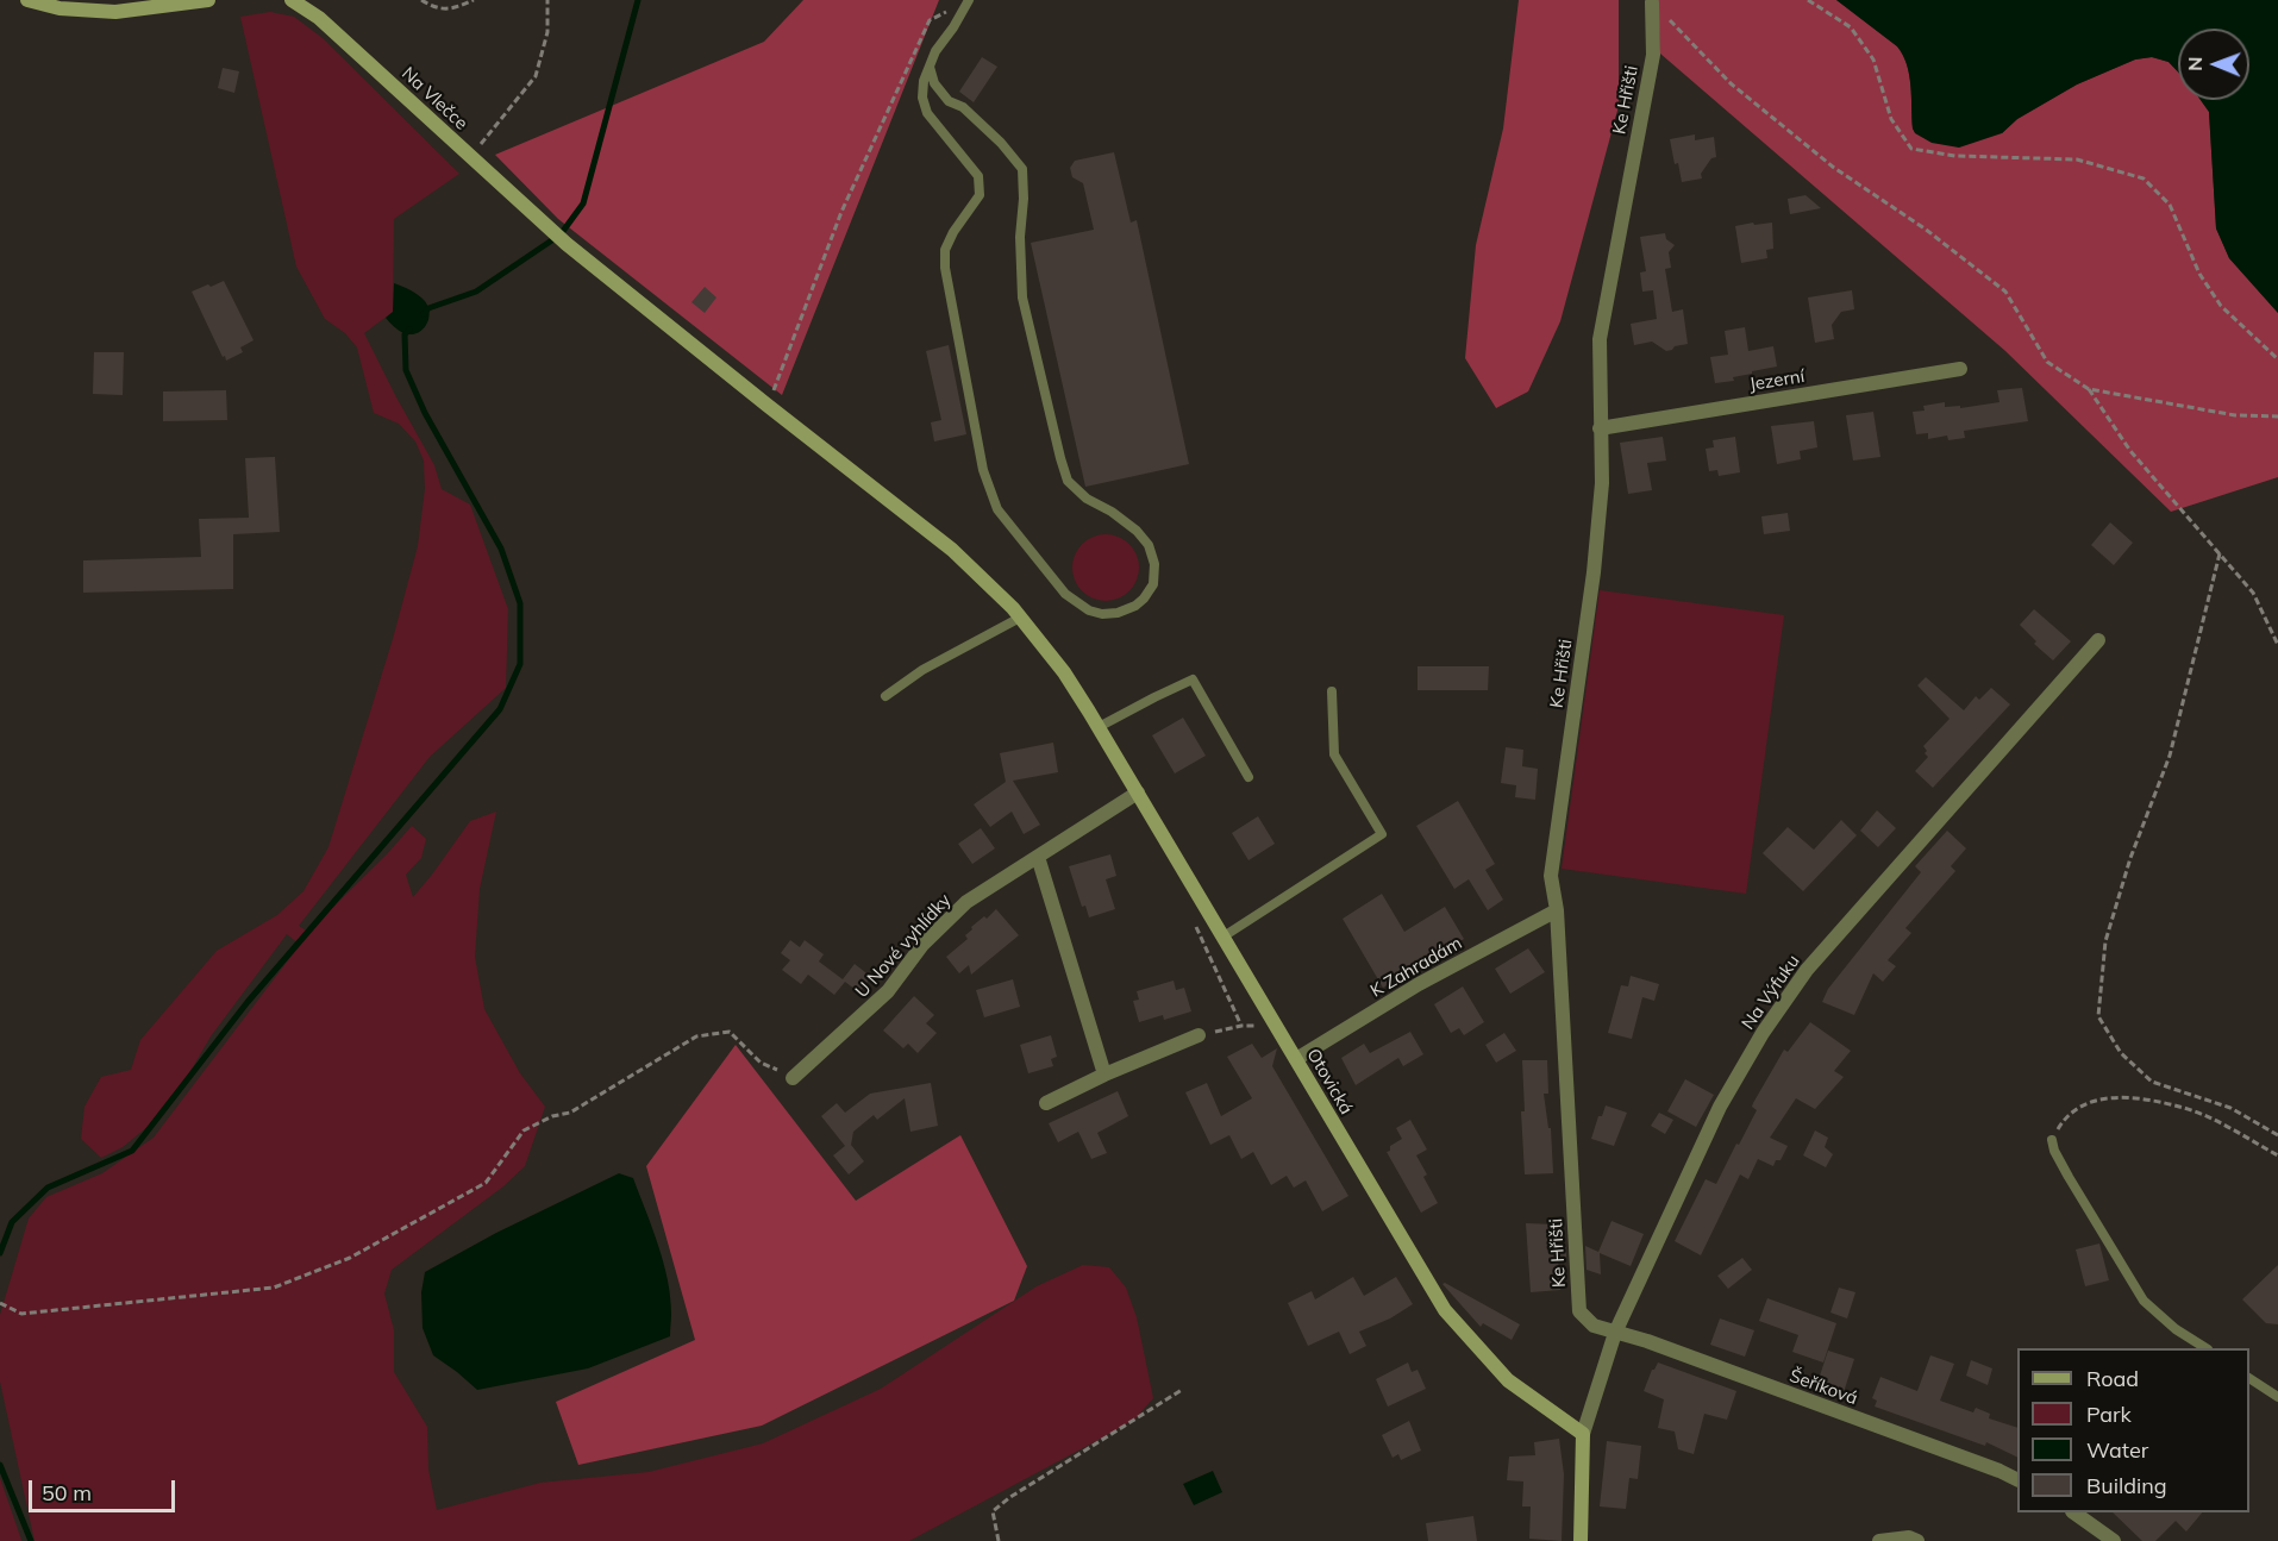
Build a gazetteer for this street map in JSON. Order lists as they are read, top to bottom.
{
  "streets": {
    "street": [
      "Na Vlečce",
      "Ke Hřišti",
      "Jezerní",
      "U Nové vyhlídky",
      "K Zahradám",
      "Na Výfuku",
      "Otovická",
      "Šeříková"
    ]
  },
  "crossings": [
    ["Na Vlečce", "Otovická"],
    ["Ke Hřišti", "Jezerní"],
    ["Ke Hřišti", "K Zahradám"],
    ["Ke Hřišti", "Na Výfuku"],
    ["Ke Hřišti", "Šeříková"],
    ["U Nové vyhlídky", "Otovická"],
    ["K Zahradám", "Otovická"],
    ["Na Výfuku", "Otovická"],
    ["Na Výfuku", "Šeříková"]
  ],
  "legend": [
    "Road",
    "Park",
    "Water",
    "Building"
  ],
  "scale_bar": "50 m",
  "north": "left"
}
